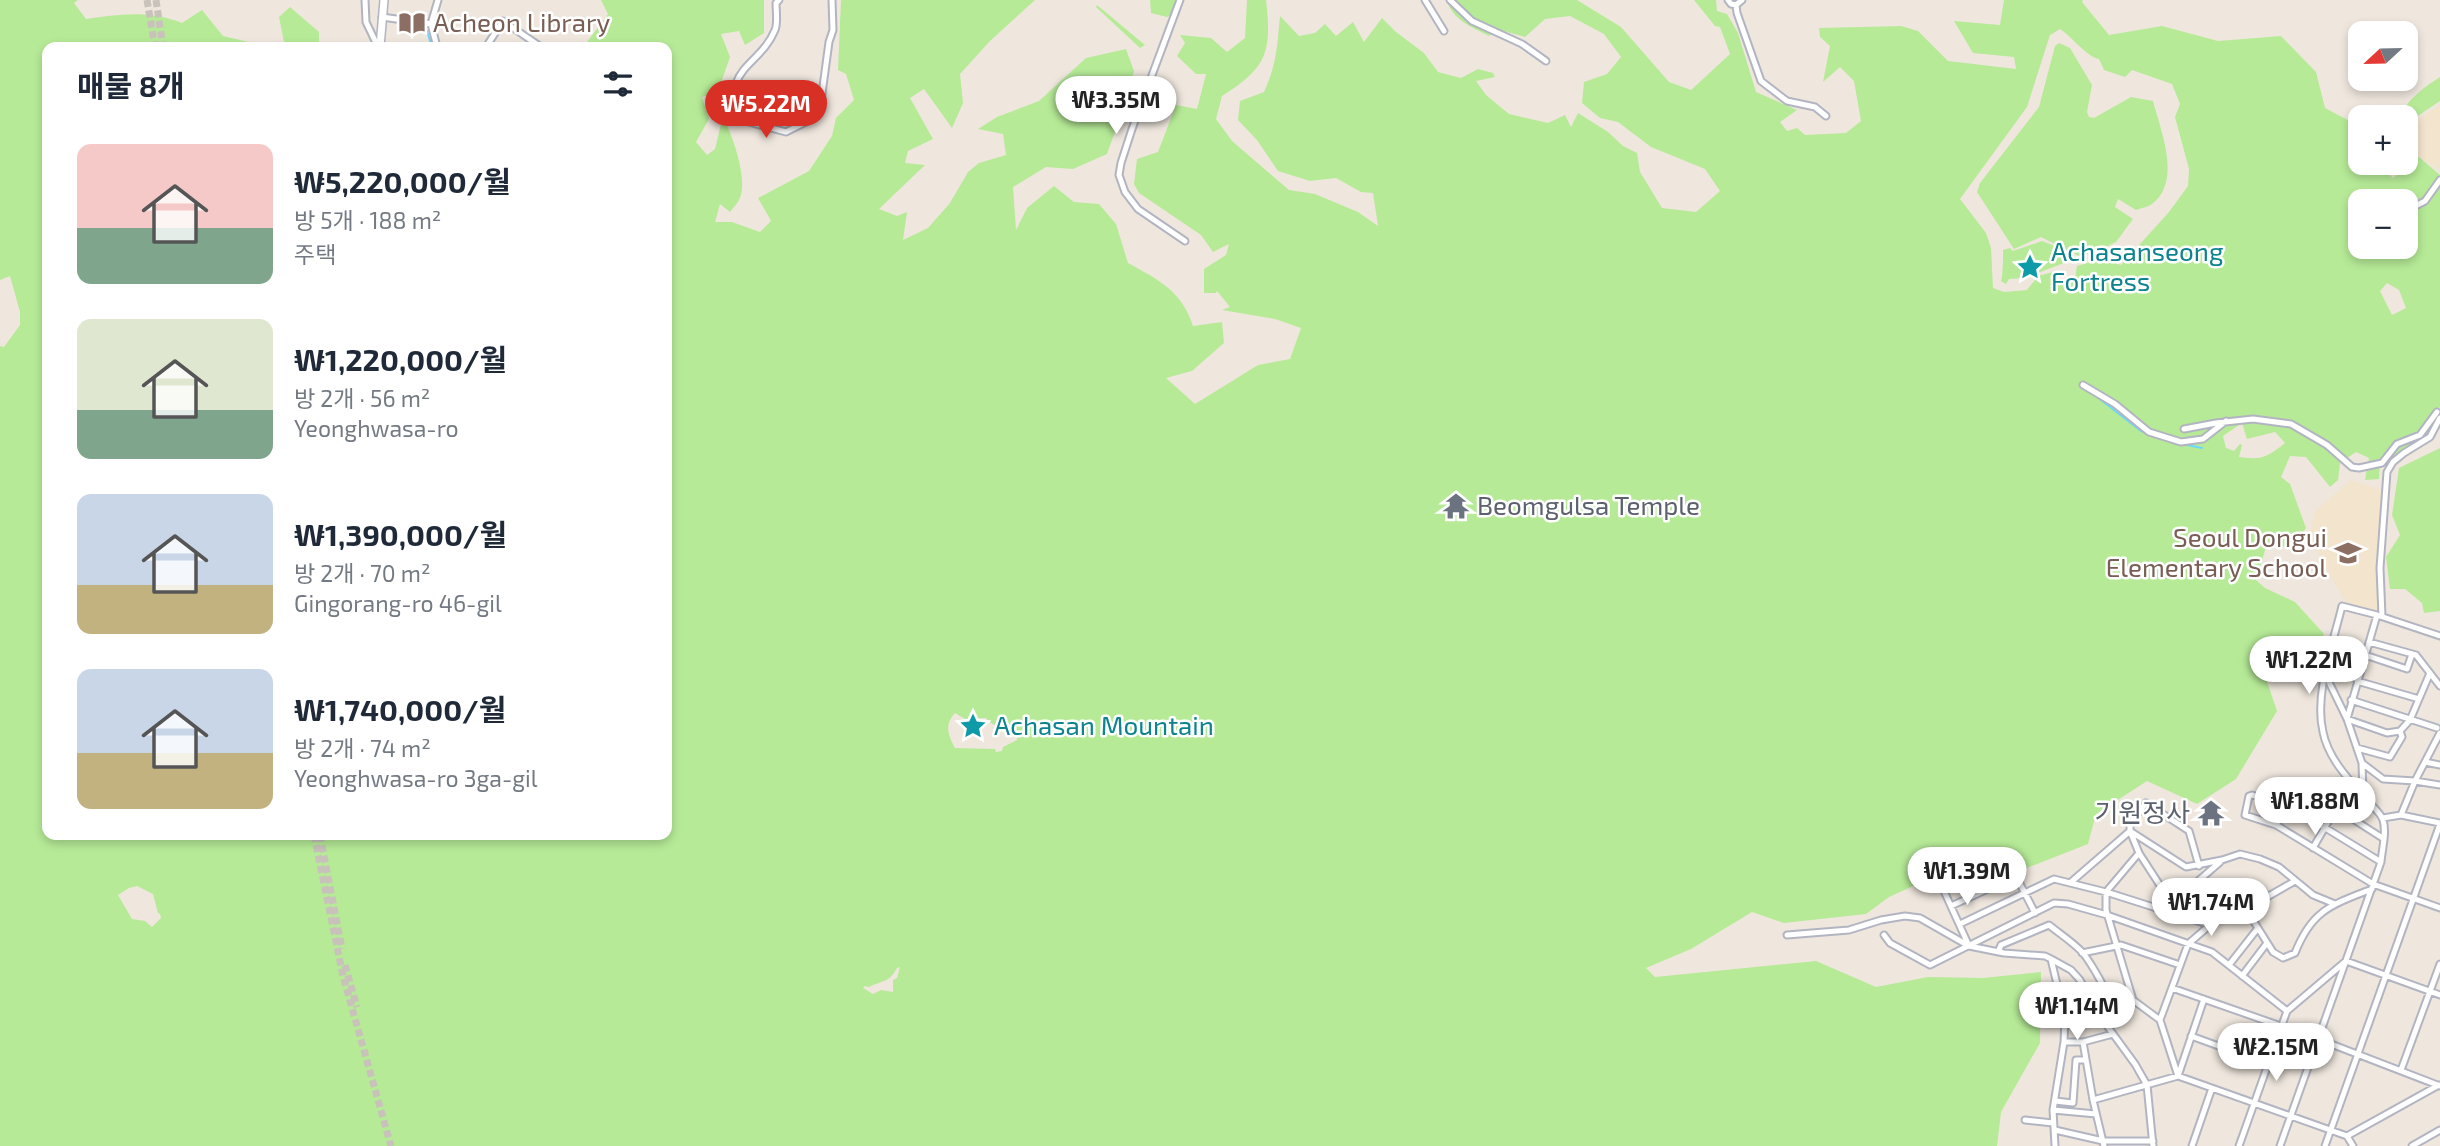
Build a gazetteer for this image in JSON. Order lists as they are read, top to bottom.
{
  "places": {
    "library": ["Acheon Library"],
    "place": ["Achasanseong Fortress", "Achasan Mountain"],
    "temple": ["Beomgulsa Temple", "기원정사"],
    "school or university": ["Seoul Dongui Elementary School"]
  },
  "north": "left",
  "page": {
    "map_buttons": ["+", "−"],
    "heading": "매물 8개",
    "price": [
      "₩3.35M",
      "₩5.22M",
      "₩1.22M",
      "₩1.88M",
      "₩1.39M",
      "₩1.74M",
      "₩1.14M",
      "₩2.15M"
    ],
    "list": [
      {
        "name": "₩5,220,000/월",
        "note": "방 5개 · 188 m² · 주택"
      },
      {
        "name": "₩1,220,000/월",
        "note": "방 2개 · 56 m² · Yeonghwasa-ro"
      },
      {
        "name": "₩1,390,000/월",
        "note": "방 2개 · 70 m² · Gingorang-ro 46-gil"
      },
      {
        "name": "₩1,740,000/월",
        "note": "방 2개 · 74 m² · Yeonghwasa-ro 3ga-gil"
      }
    ]
  }
}
